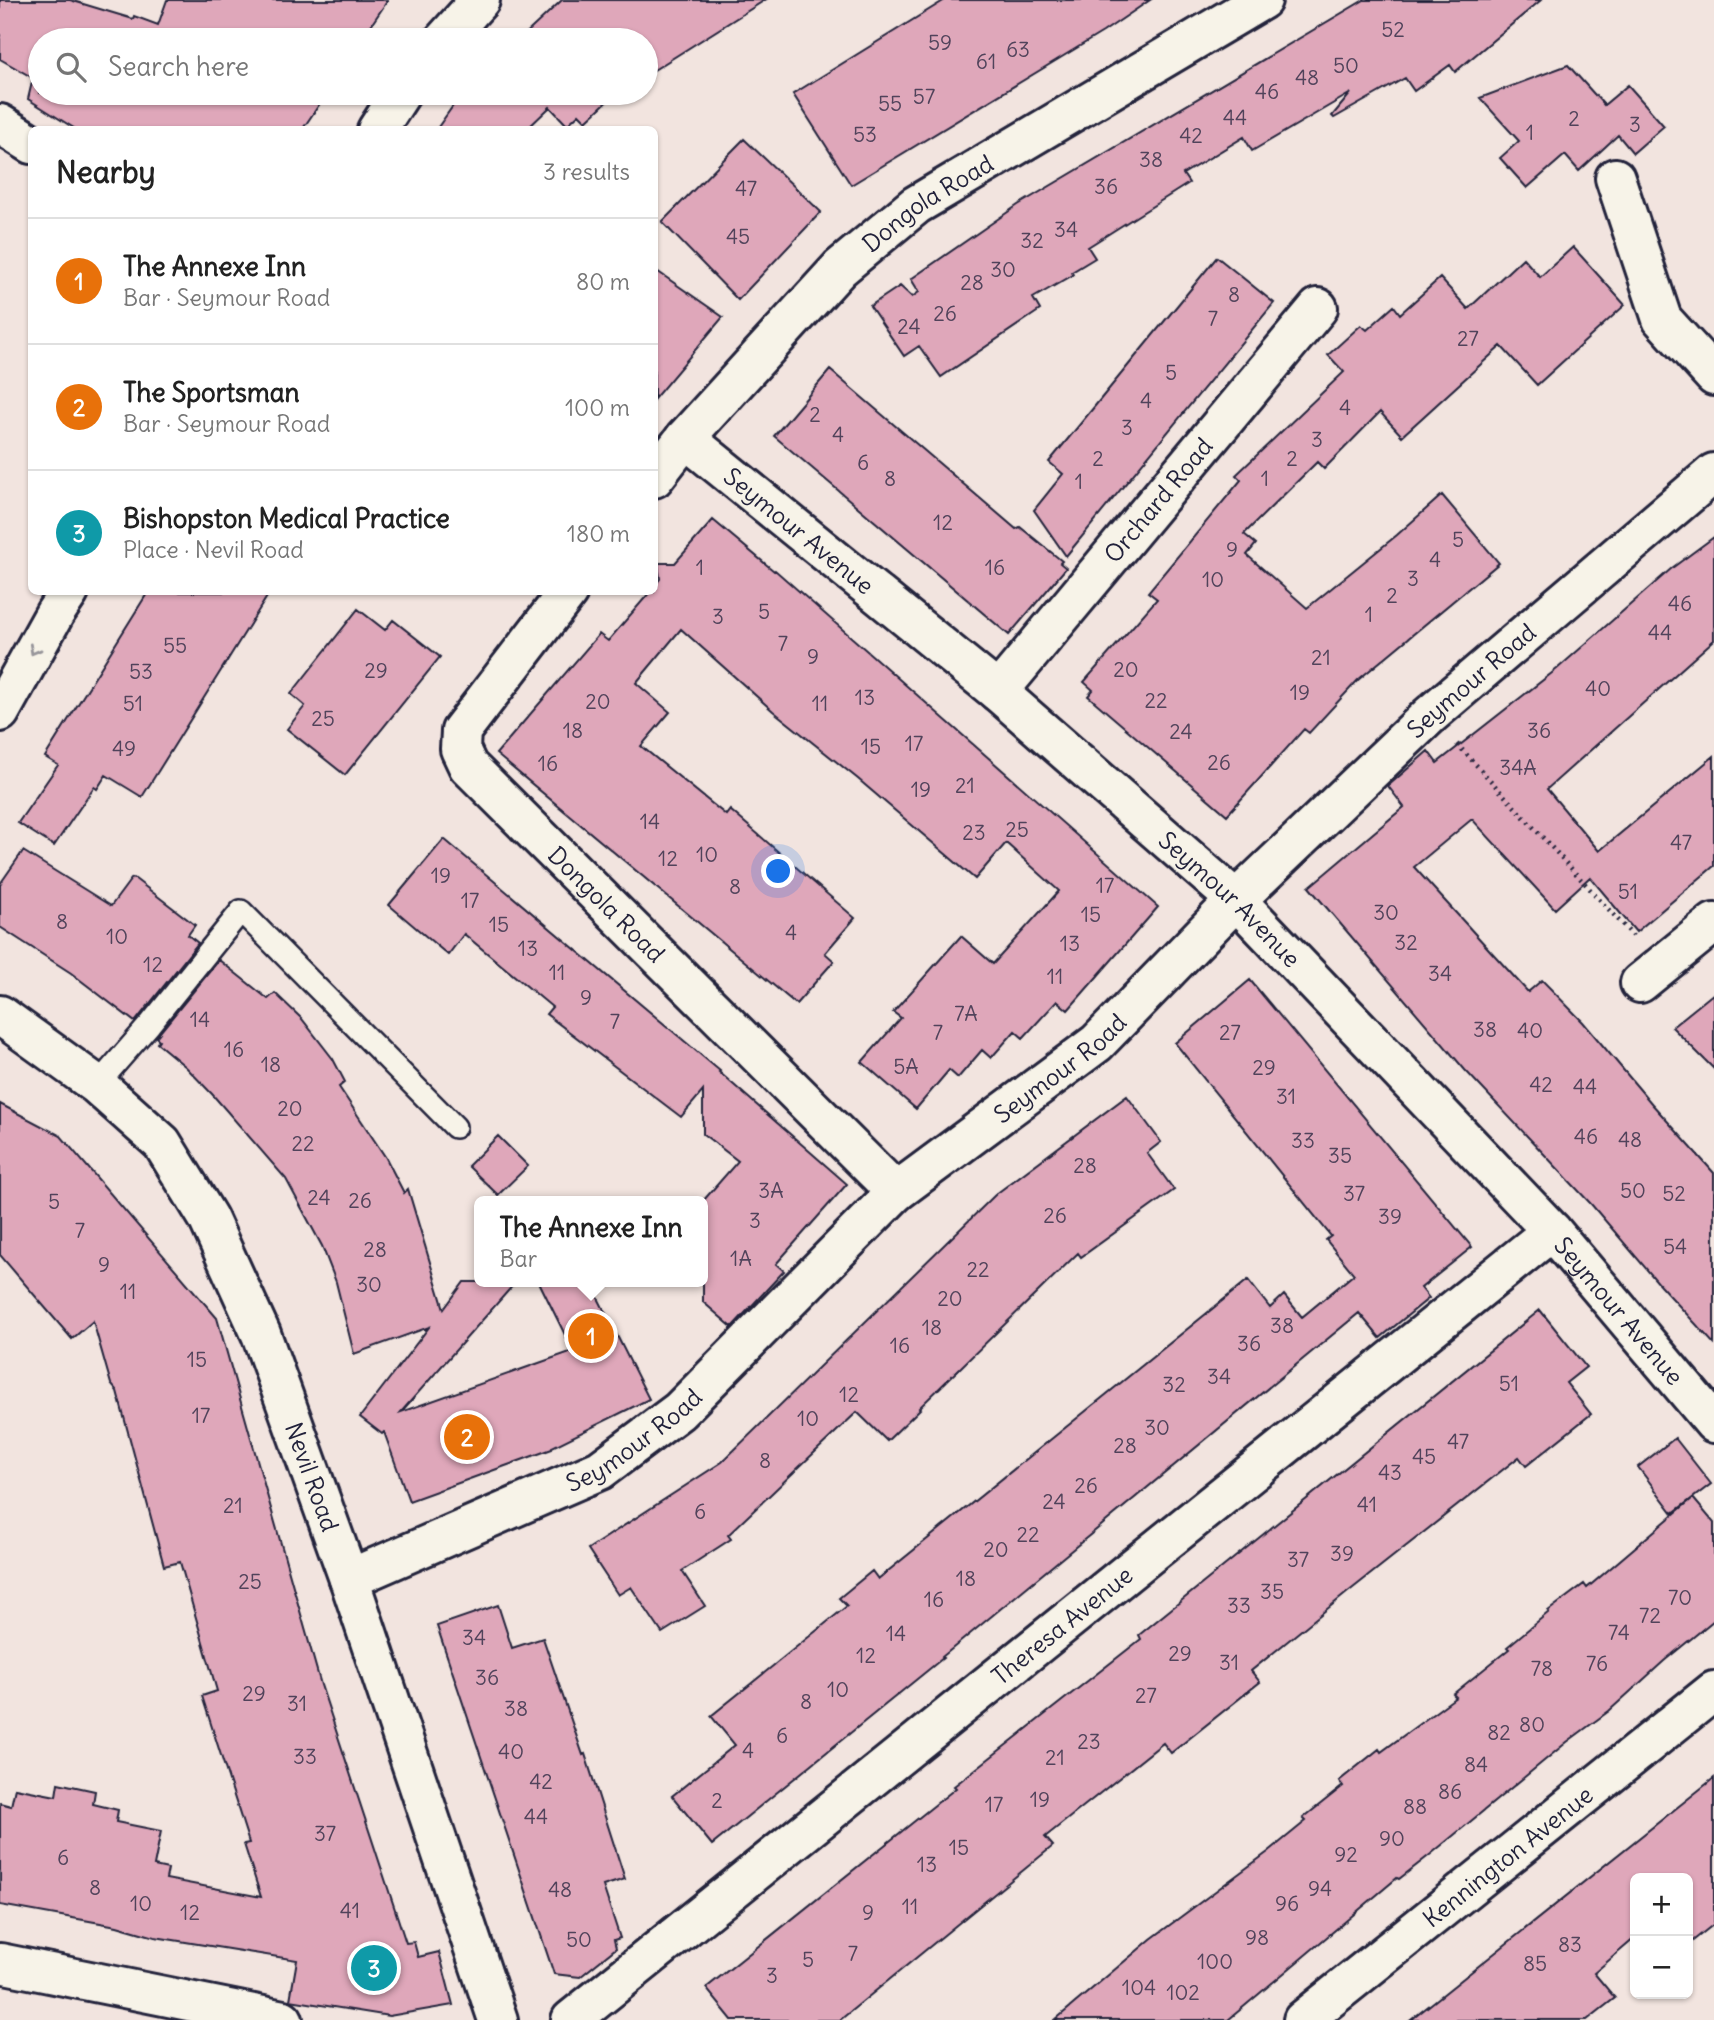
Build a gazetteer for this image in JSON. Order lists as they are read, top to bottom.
{
  "streets": {
    "street": [
      "Dongola Road",
      "Orchard Road",
      "Seymour Avenue",
      "Seymour Road",
      "Nevil Road",
      "Theresa Avenue",
      "Kennington Avenue"
    ]
  },
  "crossings": [
    ["Dongola Road", "Seymour Avenue"],
    ["Dongola Road", "Seymour Road"],
    ["Orchard Road", "Seymour Avenue"],
    ["Seymour Avenue", "Seymour Road"],
    ["Seymour Avenue", "Theresa Avenue"],
    ["Seymour Road", "Nevil Road"]
  ],
  "house_numbers": [
    "52",
    "59",
    "63",
    "61",
    "50",
    "48",
    "46",
    "57",
    "55",
    "44",
    "2",
    "3",
    "1",
    "53",
    "42",
    "38",
    "36",
    "47",
    "34",
    "45",
    "32",
    "30",
    "28",
    "8",
    "26",
    "7",
    "24",
    "27",
    "5",
    "4",
    "4",
    "2",
    "3",
    "4",
    "3",
    "2",
    "2",
    "6",
    "8",
    "1",
    "1",
    "12",
    "5",
    "9",
    "4",
    "1",
    "16",
    "3",
    "10",
    "2",
    "46",
    "5",
    "1",
    "3",
    "44",
    "7",
    "55",
    "9",
    "21",
    "20",
    "29",
    "53",
    "40",
    "19",
    "13",
    "22",
    "20",
    "51",
    "11",
    "25",
    "18",
    "36",
    "24",
    "17",
    "15",
    "49",
    "26",
    "16",
    "34A",
    "21",
    "19",
    "14",
    "25",
    "23",
    "47",
    "10",
    "12",
    "19",
    "17",
    "8",
    "51",
    "17",
    "30",
    "15",
    "8",
    "15",
    "4",
    "10",
    "32",
    "13",
    "13",
    "12",
    "11",
    "34",
    "11",
    "9",
    "7A",
    "14",
    "7",
    "38",
    "40",
    "7",
    "27",
    "16",
    "18",
    "5A",
    "29",
    "42",
    "44",
    "31",
    "20",
    "46",
    "48",
    "33",
    "22",
    "35",
    "28",
    "3A",
    "50",
    "37",
    "52",
    "24",
    "26",
    "5",
    "26",
    "39",
    "3",
    "7",
    "54",
    "28",
    "1A",
    "9",
    "22",
    "30",
    "11",
    "20",
    "38",
    "18",
    "36",
    "16",
    "15",
    "34",
    "51",
    "32",
    "12",
    "17",
    "10",
    "30",
    "47",
    "28",
    "45",
    "8",
    "43",
    "26",
    "24",
    "41",
    "21",
    "6",
    "22",
    "20",
    "39",
    "37",
    "18",
    "25",
    "35",
    "70",
    "16",
    "33",
    "72",
    "74",
    "14",
    "34",
    "29",
    "12",
    "31",
    "76",
    "78",
    "36",
    "10",
    "29",
    "27",
    "8",
    "31",
    "38",
    "80",
    "82",
    "6",
    "23",
    "4",
    "40",
    "33",
    "21",
    "84",
    "42",
    "86",
    "19",
    "2",
    "17",
    "88",
    "44",
    "37",
    "90",
    "15",
    "92",
    "6",
    "13",
    "8",
    "94",
    "48",
    "10",
    "96",
    "11",
    "41",
    "12",
    "9",
    "98",
    "50",
    "83",
    "7",
    "5",
    "100",
    "85",
    "3",
    "104",
    "102"
  ],
  "page": {
    "search": "Search here",
    "heading": ["Nearby", "3 results"],
    "list": [
      {
        "mark": "1",
        "name": "The Annexe Inn",
        "note": "Bar · Seymour Road",
        "value": "80 m"
      },
      {
        "mark": "2",
        "name": "The Sportsman",
        "note": "Bar · Seymour Road",
        "value": "100 m"
      },
      {
        "mark": "3",
        "name": "Bishopston Medical Practice",
        "note": "Place · Nevil Road",
        "value": "180 m"
      }
    ],
    "popup": ["The Annexe Inn", "Bar"],
    "pins": ["1", "2", "3"],
    "map_buttons": ["+", "−"]
  }
}
